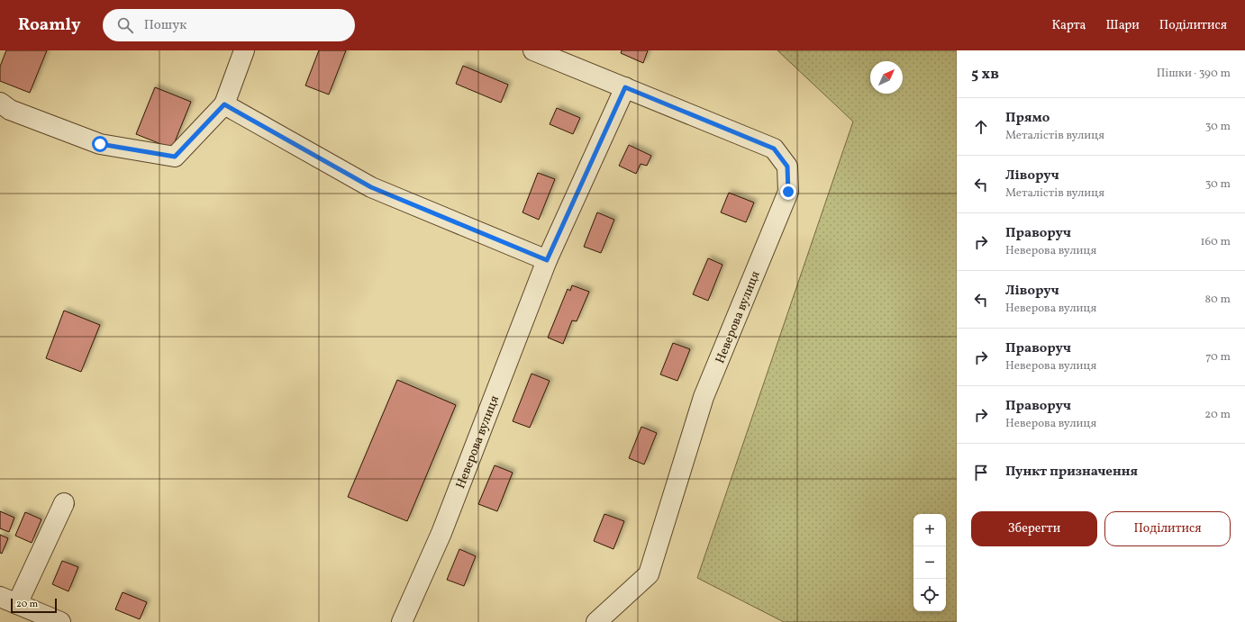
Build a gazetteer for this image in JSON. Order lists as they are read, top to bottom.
{
  "streets": {
    "street": ["Неверова вулиця"]
  },
  "scale_bar": "20 m",
  "north": "top right",
  "page": {
    "header": "Roamly",
    "search": "Пошук",
    "nav": ["Карта", "Шари", "Поділитися"],
    "heading": ["5 хв", "Пішки · 390 m"],
    "list": [
      ["Прямо", "Металістів вулиця", "30 m"],
      ["Ліворуч", "Металістів вулиця", "30 m"],
      ["Праворуч", "Неверова вулиця", "160 m"],
      ["Ліворуч", "Неверова вулиця", "80 m"],
      ["Праворуч", "Неверова вулиця", "70 m"],
      ["Праворуч", "Неверова вулиця", "20 m"],
      "Пункт призначення"
    ],
    "buttons": ["Зберегти", "Поділитися"],
    "map_buttons": ["+", "−"],
    "scale": "20 m"
  }
}
